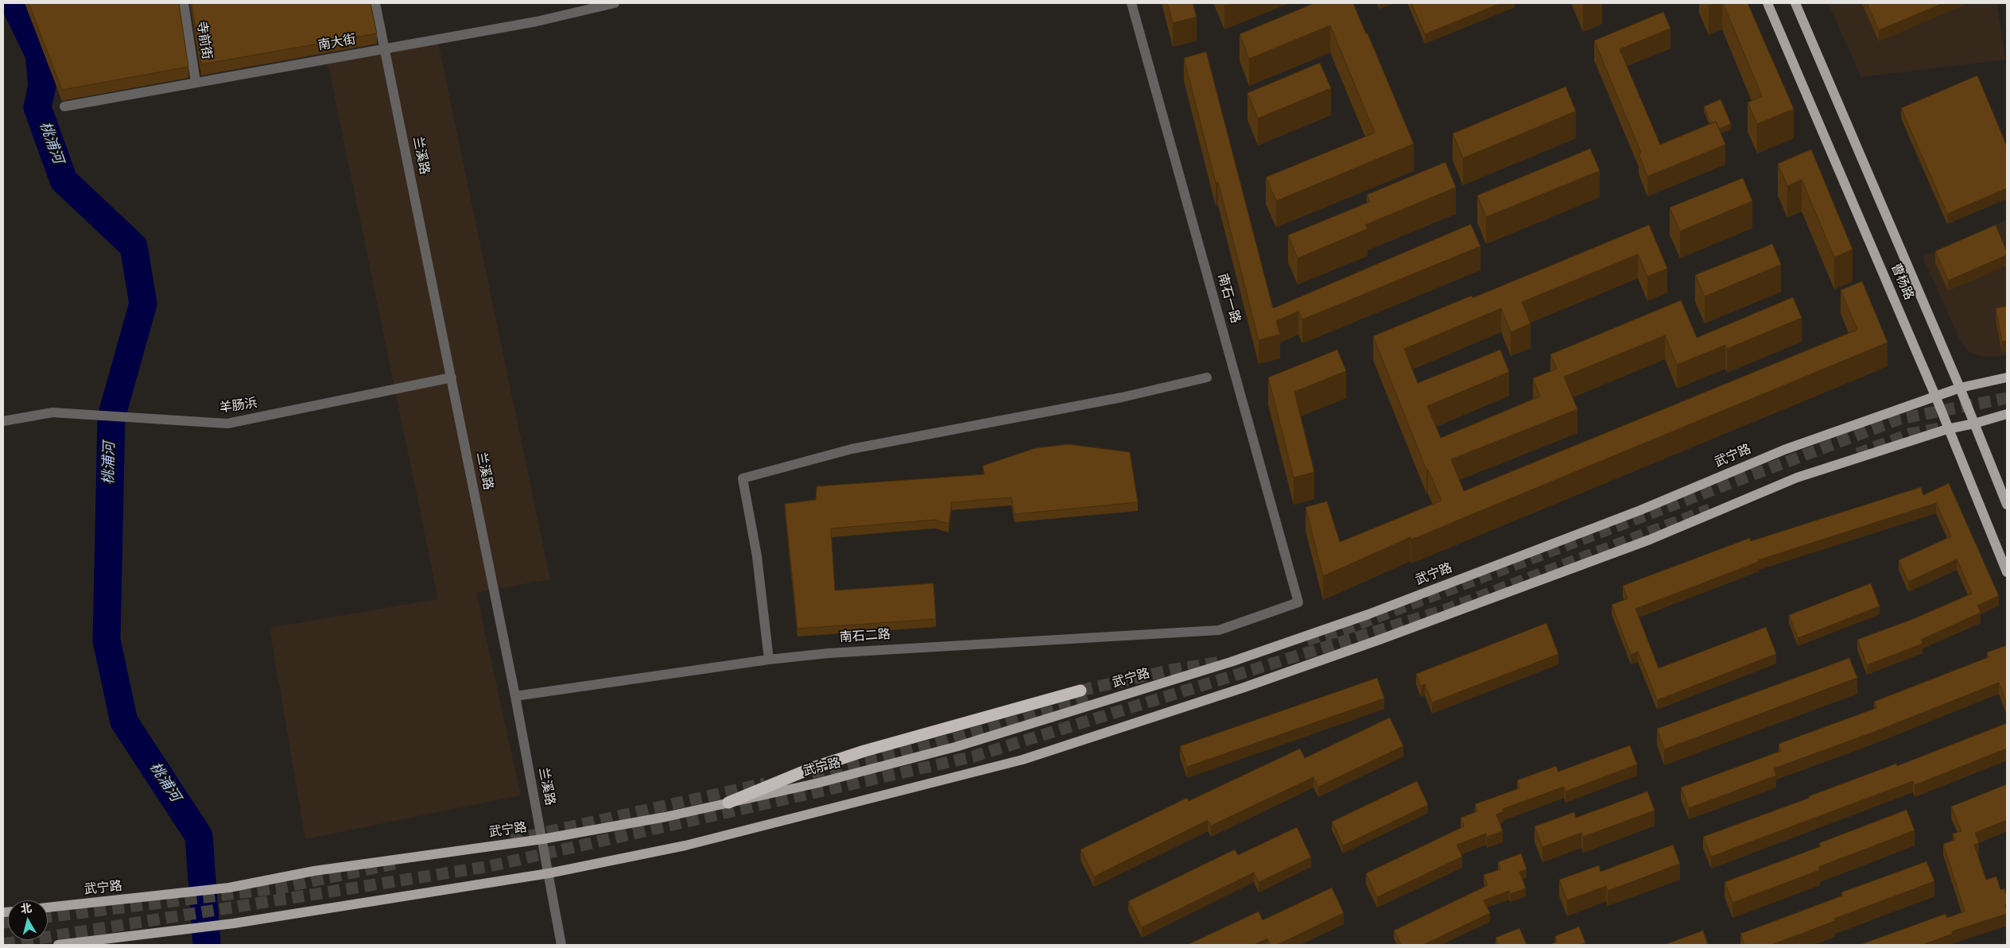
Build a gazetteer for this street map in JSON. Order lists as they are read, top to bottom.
{
  "streets": {
    "main road": ["曹杨路", "武宁路"],
    "street": [
      "寺前街",
      "南大街",
      "兰溪路",
      "南石一路",
      "羊肠浜",
      "南石二路"
    ]
  },
  "crossings": [
    ["寺前街", "南大街"],
    ["南大街", "兰溪路"],
    ["兰溪路", "羊肠浜"],
    ["兰溪路", "武宁路"],
    ["兰溪路", "南石二路"],
    ["曹杨路", "武宁路"],
    ["南石一路", "南石二路"]
  ],
  "water": ["桃浦河"],
  "north": "top"
}
